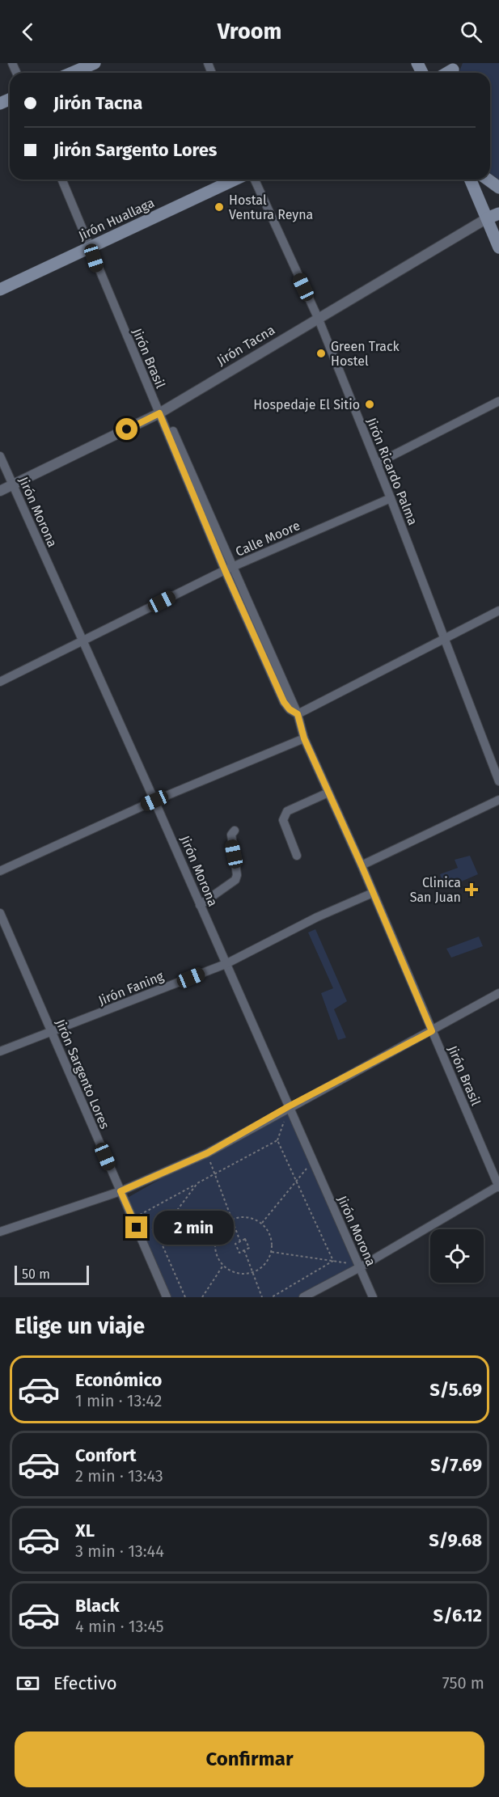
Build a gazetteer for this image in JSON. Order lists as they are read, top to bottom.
{
  "streets": {
    "main road": ["Jirón Huallaga", "Jirón Tacna"],
    "street": [
      "Jirón Brasil",
      "Jirón Ricardo Palma",
      "Jirón Morona",
      "Calle Moore",
      "Jirón Faning",
      "Jirón Sargento Lores"
    ]
  },
  "crossings": [
    ["Jirón Huallaga", "Jirón Brasil"],
    ["Jirón Tacna", "Jirón Brasil"],
    ["Jirón Tacna", "Jirón Ricardo Palma"],
    ["Jirón Tacna", "Jirón Morona"],
    ["Jirón Brasil", "Calle Moore"],
    ["Jirón Brasil", "Jirón Faning"],
    ["Jirón Ricardo Palma", "Calle Moore"],
    ["Jirón Morona", "Calle Moore"],
    ["Jirón Morona", "Jirón Faning"],
    ["Jirón Faning", "Jirón Sargento Lores"]
  ],
  "places": {
    "other": ["Hostal Ventura Reyna", "Green Track Hostel", "Hospedaje El Sitio"],
    "health": ["Clinica San Juan"]
  },
  "scale_bar": "50 m",
  "page": {
    "header": "Vroom",
    "banner": ["Jirón Tacna", "Jirón Sargento Lores"],
    "bubble": "2 min",
    "scale": "50 m",
    "heading": "Elige un viaje",
    "list": [
      {
        "name": "Económico",
        "note": "1 min · 13:42",
        "value": "S/5.69"
      },
      {
        "name": "Confort",
        "note": "2 min · 13:43",
        "value": "S/7.69"
      },
      {
        "name": "XL",
        "note": "3 min · 13:44",
        "value": "S/9.68"
      },
      {
        "name": "Black",
        "note": "4 min · 13:45",
        "value": "S/6.12"
      }
    ],
    "pay": ["Efectivo", "750 m"],
    "buttons": "Confirmar"
  }
}
